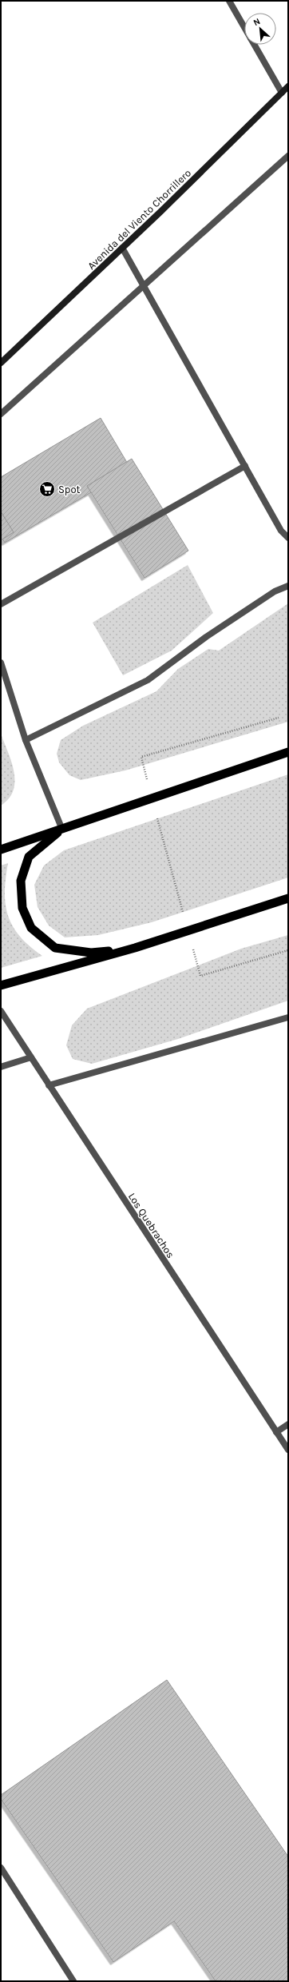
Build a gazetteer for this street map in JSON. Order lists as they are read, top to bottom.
{
  "streets": {
    "main road": ["Avenida del Viento Chorrillero"],
    "street": ["Los Quebrachos"]
  },
  "places": {
    "supermarket": ["Spot"]
  },
  "north": "top left"
}
